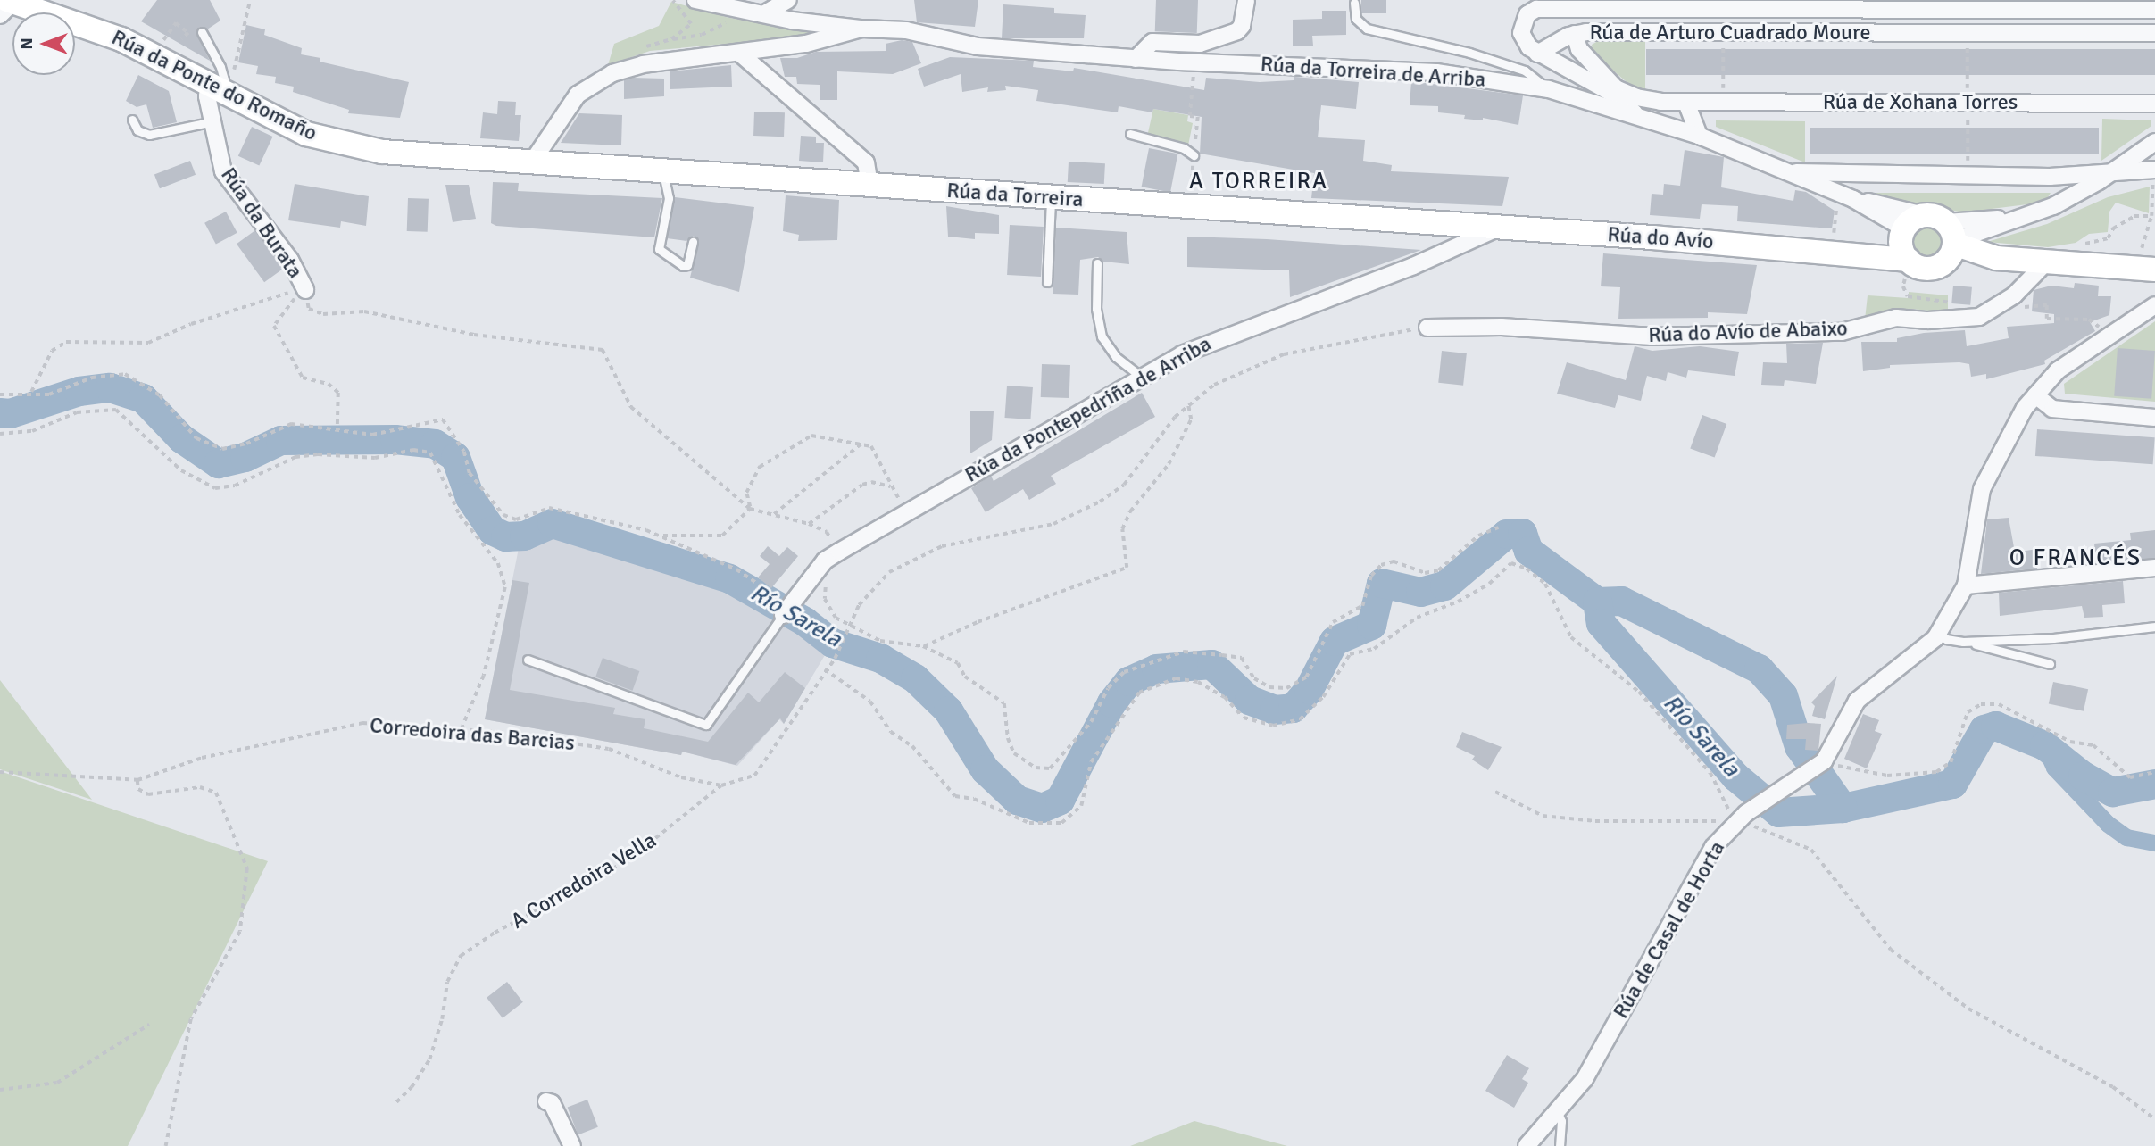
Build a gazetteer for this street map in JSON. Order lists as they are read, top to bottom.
{
  "streets": {
    "main road": ["Rúa da Ponte do Romaño", "Rúa da Torreira", "Rúa do Avío"],
    "street": [
      "Rúa de Arturo Cuadrado Moure",
      "Rúa da Torreira de Arriba",
      "Rúa de Xohana Torres",
      "Rúa da Burata",
      "Rúa do Avío de Abaixo",
      "Rúa da Pontepedriña de Arriba",
      "Rúa de Casal de Horta"
    ],
    "path": ["Corredoira das Barcias", "A Corredoira Vella"]
  },
  "crossings": [
    ["Rúa de Arturo Cuadrado Moure", "Rúa de Xohana Torres"],
    ["Rúa da Torreira de Arriba", "Rúa da Ponte do Romaño"],
    ["Rúa da Torreira de Arriba", "Rúa da Torreira"],
    ["Rúa da Torreira de Arriba", "Rúa do Avío"],
    ["Rúa da Ponte do Romaño", "Rúa da Torreira"],
    ["Rúa da Ponte do Romaño", "Rúa da Burata"],
    ["Rúa da Torreira", "Rúa do Avío"],
    ["Rúa da Torreira", "Rúa da Pontepedriña de Arriba"],
    ["Rúa do Avío", "Rúa da Pontepedriña de Arriba"],
    ["Corredoira das Barcias", "A Corredoira Vella"]
  ],
  "districts": ["A TORREIRA", "O FRANCÉS"],
  "water": ["Río Sarela"],
  "north": "left"
}
